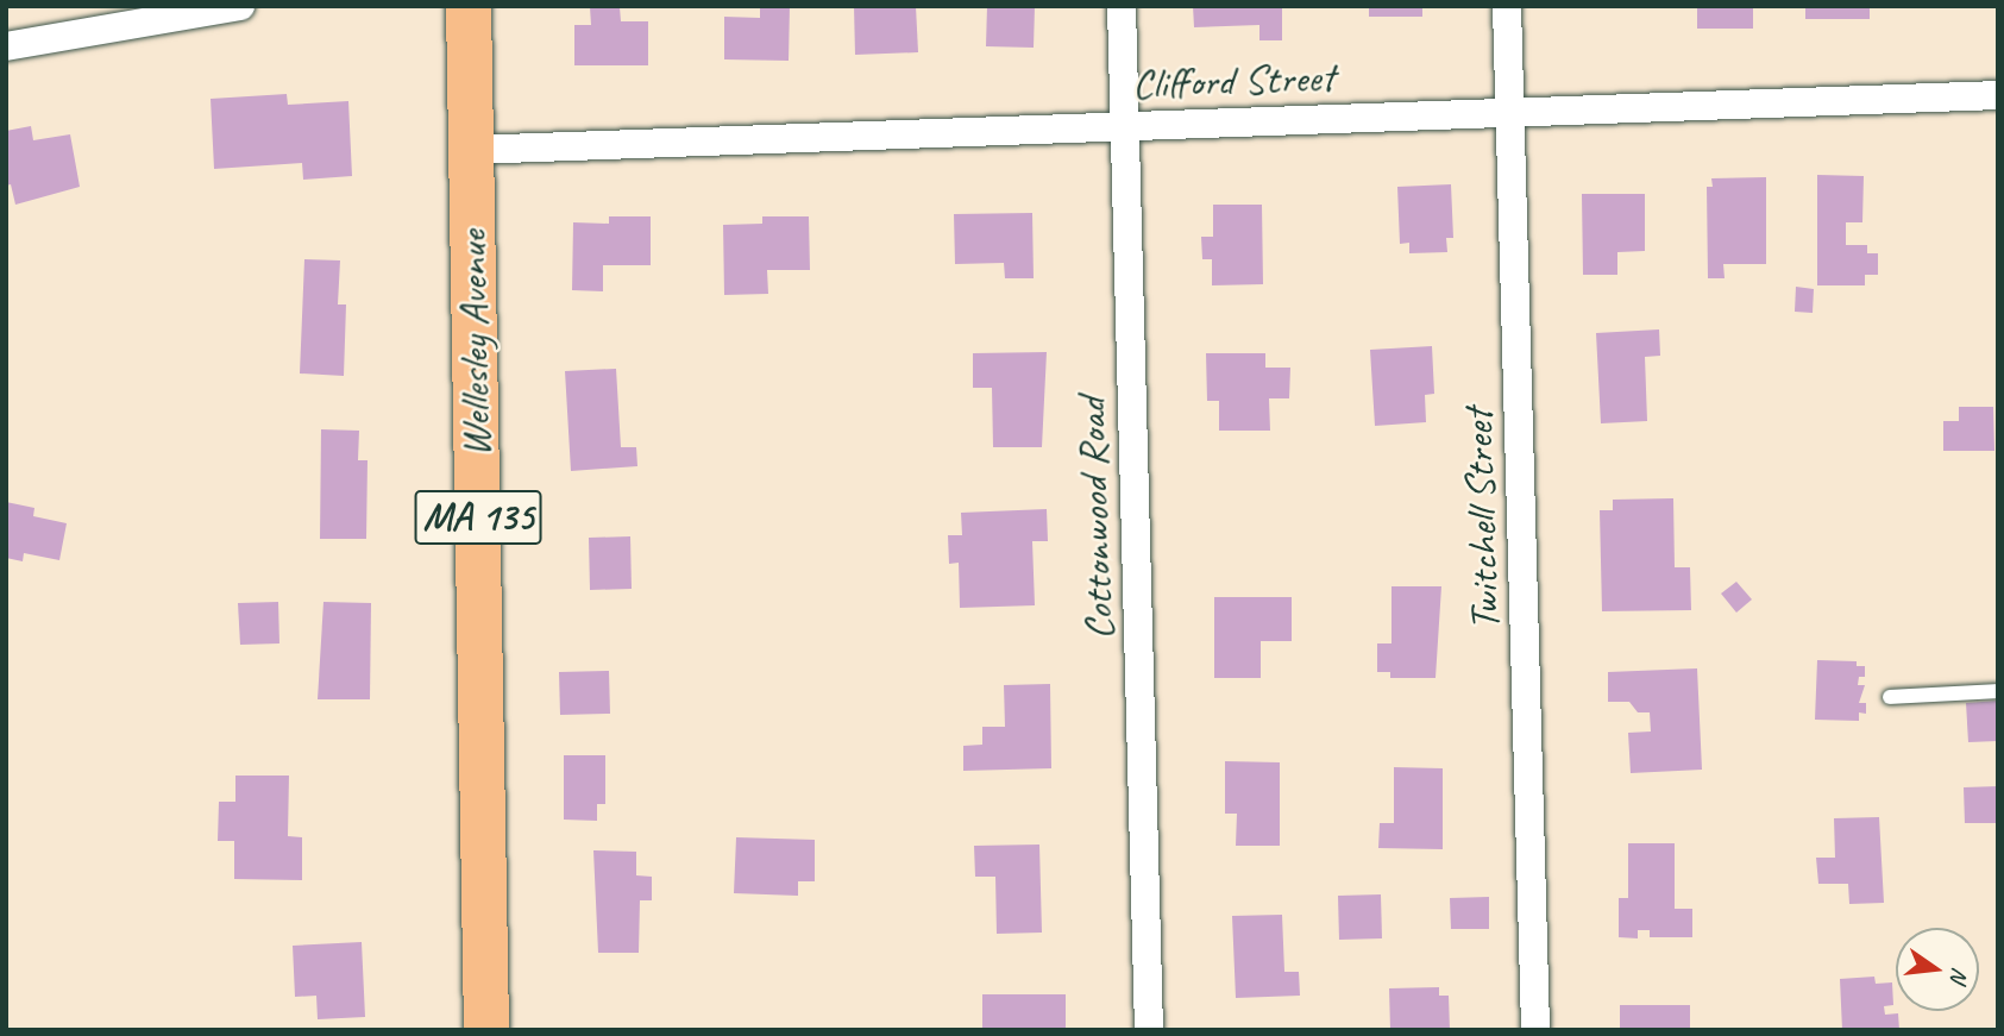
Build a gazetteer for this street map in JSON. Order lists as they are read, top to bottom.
{
  "streets": {
    "main road": ["Wellesley Avenue", "MA 135"],
    "street": ["Clifford Street", "Cottonwood Road", "Twitchell Street"]
  },
  "crossings": [
    ["Clifford Street", "Wellesley Avenue"],
    ["Clifford Street", "Cottonwood Road"],
    ["Clifford Street", "Twitchell Street"]
  ],
  "north": "right"
}
